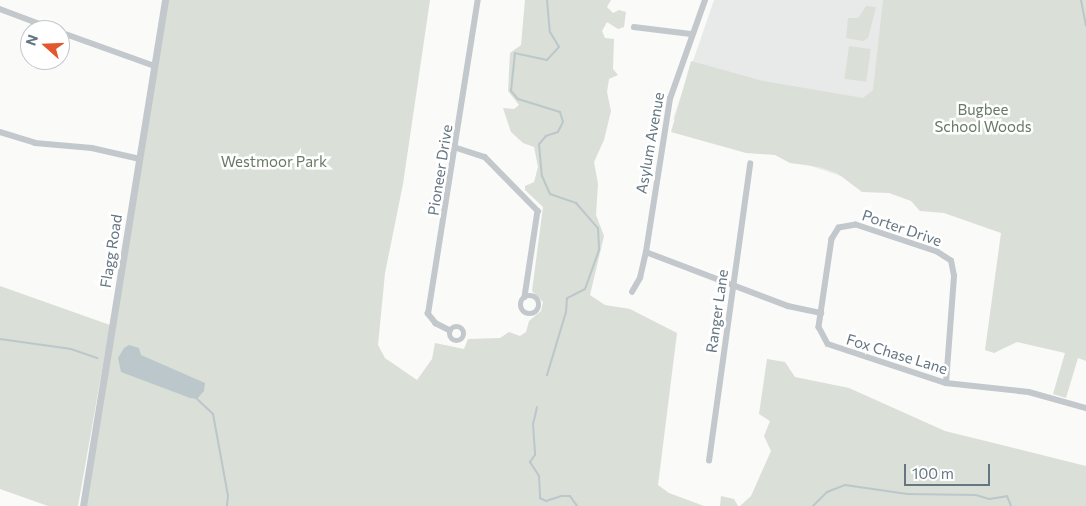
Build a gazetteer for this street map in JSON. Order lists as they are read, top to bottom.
{
  "streets": {
    "street": [
      "Asylum Avenue",
      "Pioneer Drive",
      "Porter Drive",
      "Flagg Road",
      "Ranger Lane",
      "Fox Chase Lane"
    ]
  },
  "crossings": [
    ["Porter Drive", "Fox Chase Lane"]
  ],
  "parks": ["Bugbee School Woods", "Westmoor Park"],
  "scale_bar": "100 m",
  "north": "left"
}
